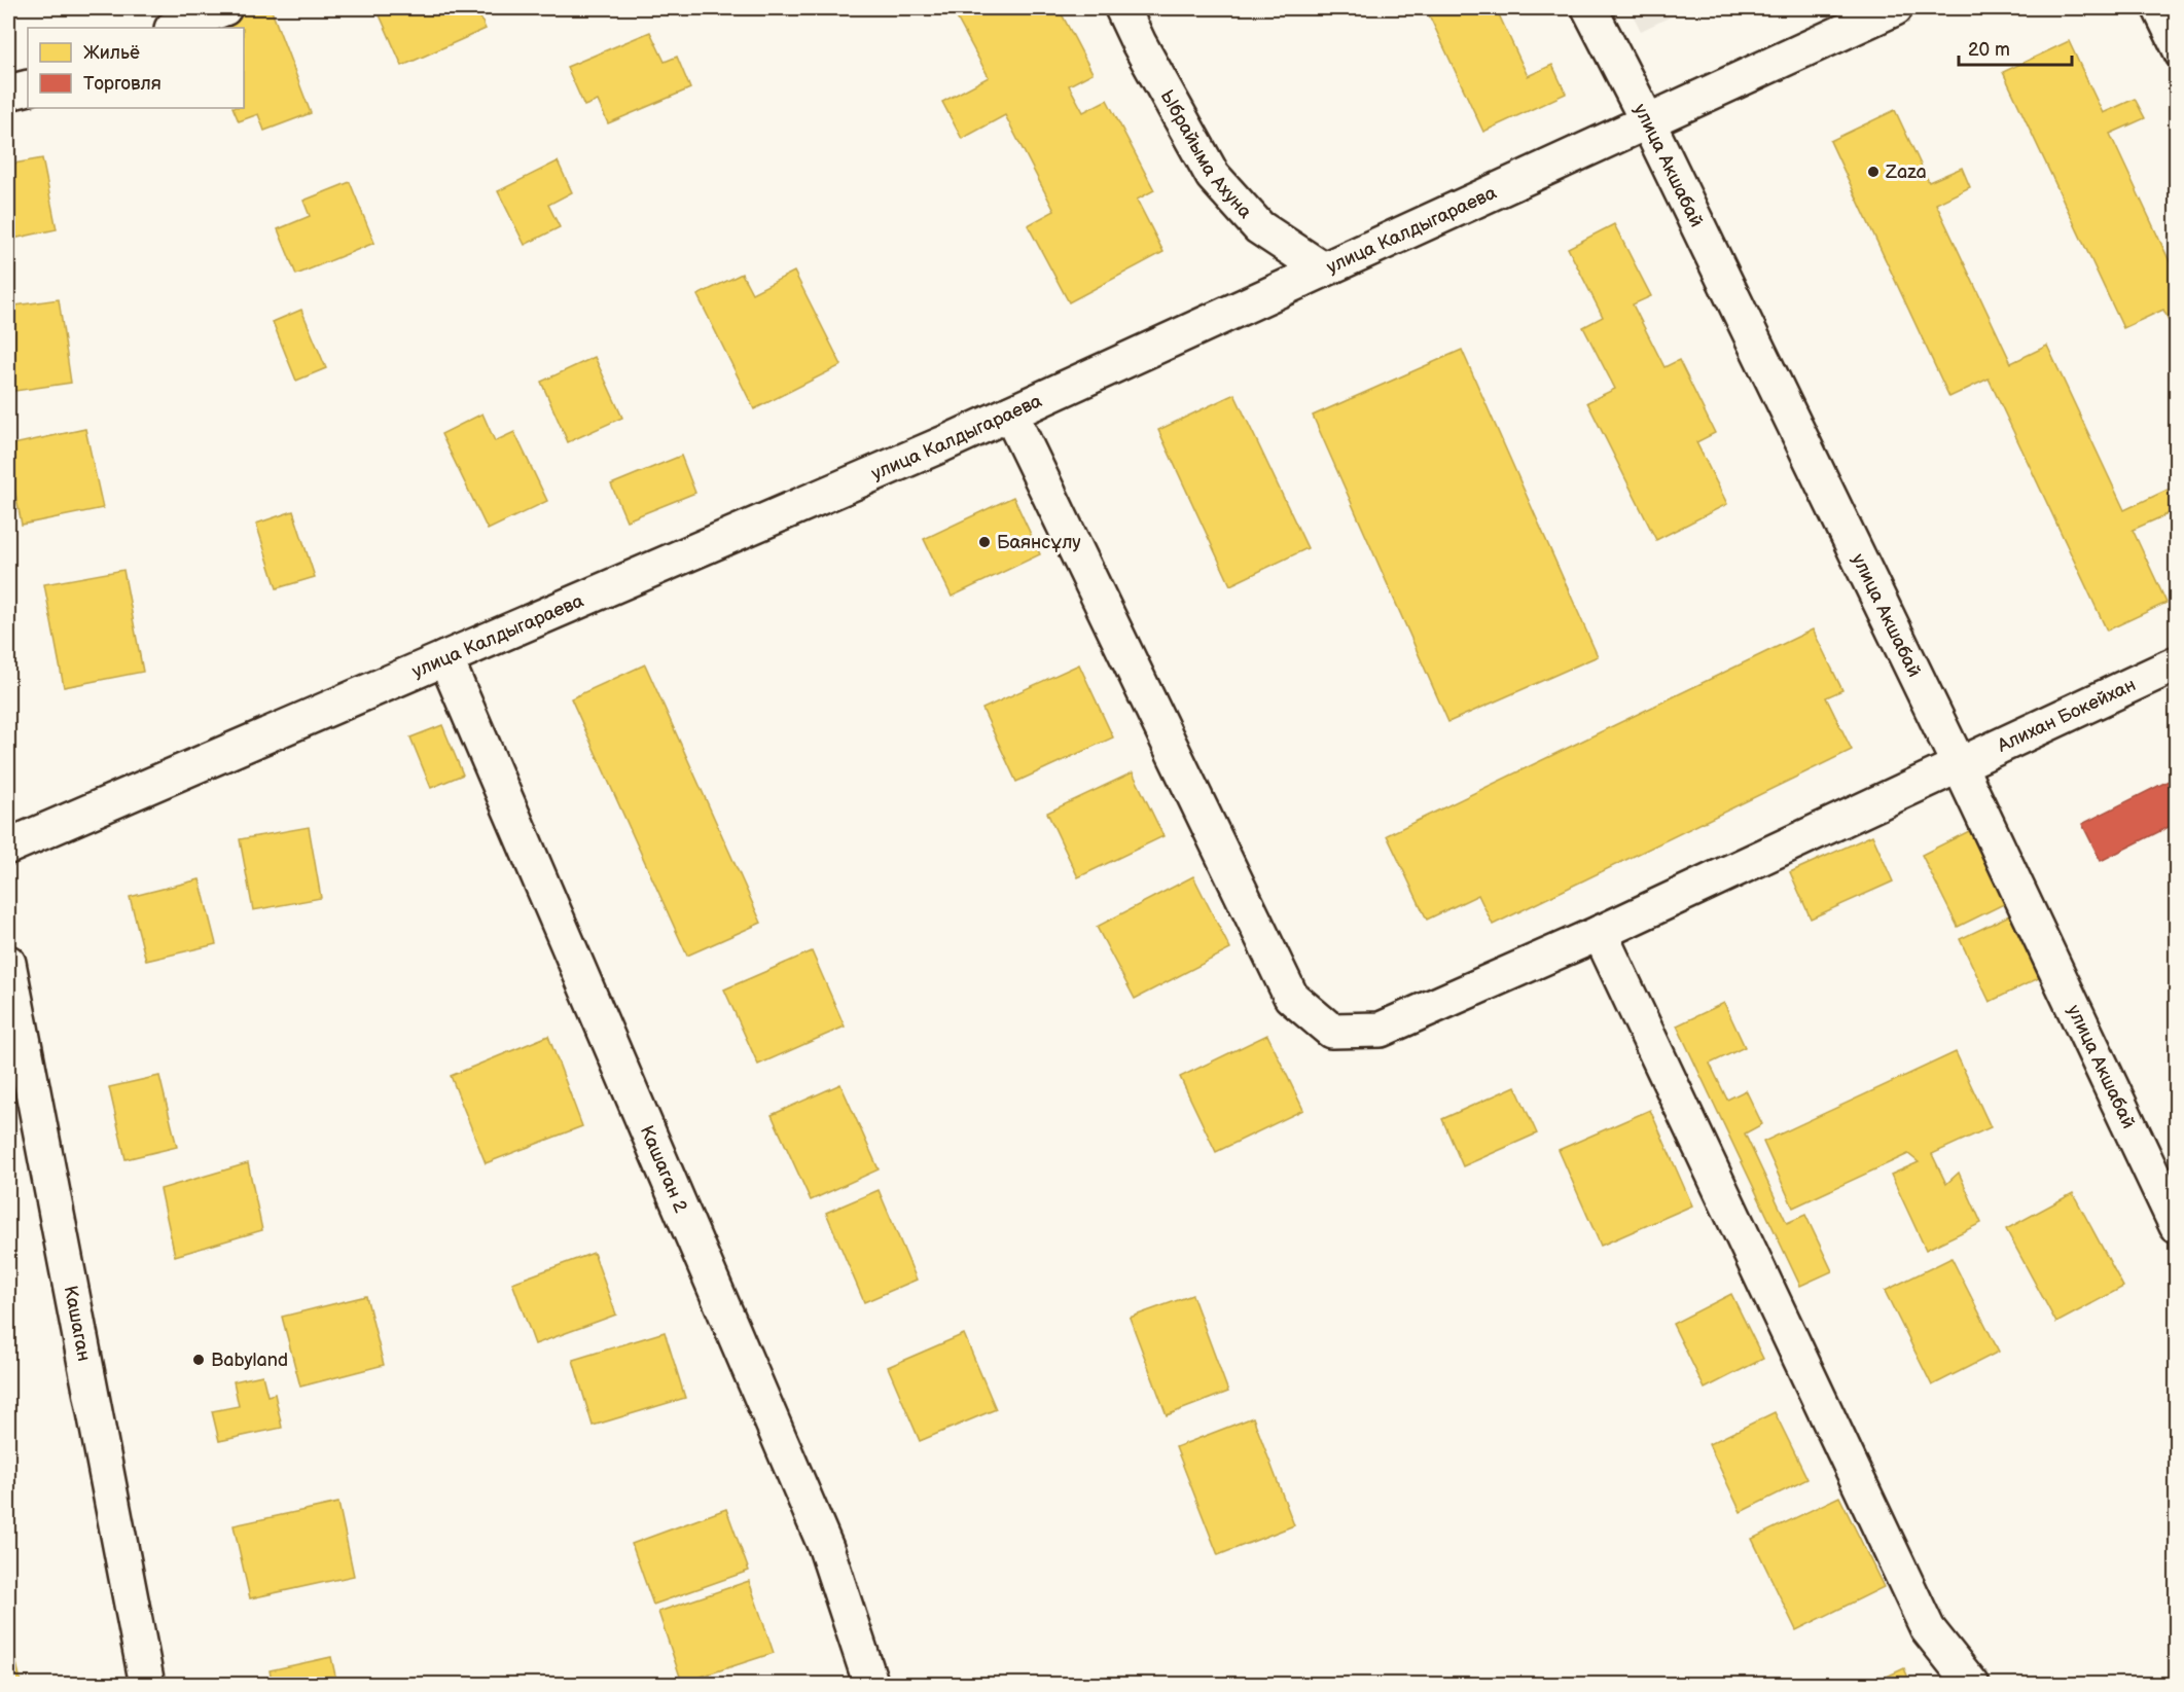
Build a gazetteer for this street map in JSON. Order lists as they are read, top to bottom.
{
  "streets": {
    "street": [
      "Ыбрайыма Ахуна",
      "улица Акшабай",
      "улица Калдыгараева",
      "Алихан Бокейхан",
      "Кашаган 2",
      "Кашаган"
    ]
  },
  "crossings": [
    ["Ыбрайыма Ахуна", "улица Калдыгараева"],
    ["улица Акшабай", "улица Калдыгараева"],
    ["улица Акшабай", "Алихан Бокейхан"],
    ["улица Калдыгараева", "Алихан Бокейхан"],
    ["улица Калдыгараева", "Кашаган 2"]
  ],
  "places": ["Zaza", "Баянсұлу", "Babyland"],
  "legend": ["Жильё", "Торговля"],
  "scale_bar": "20 m"
}
